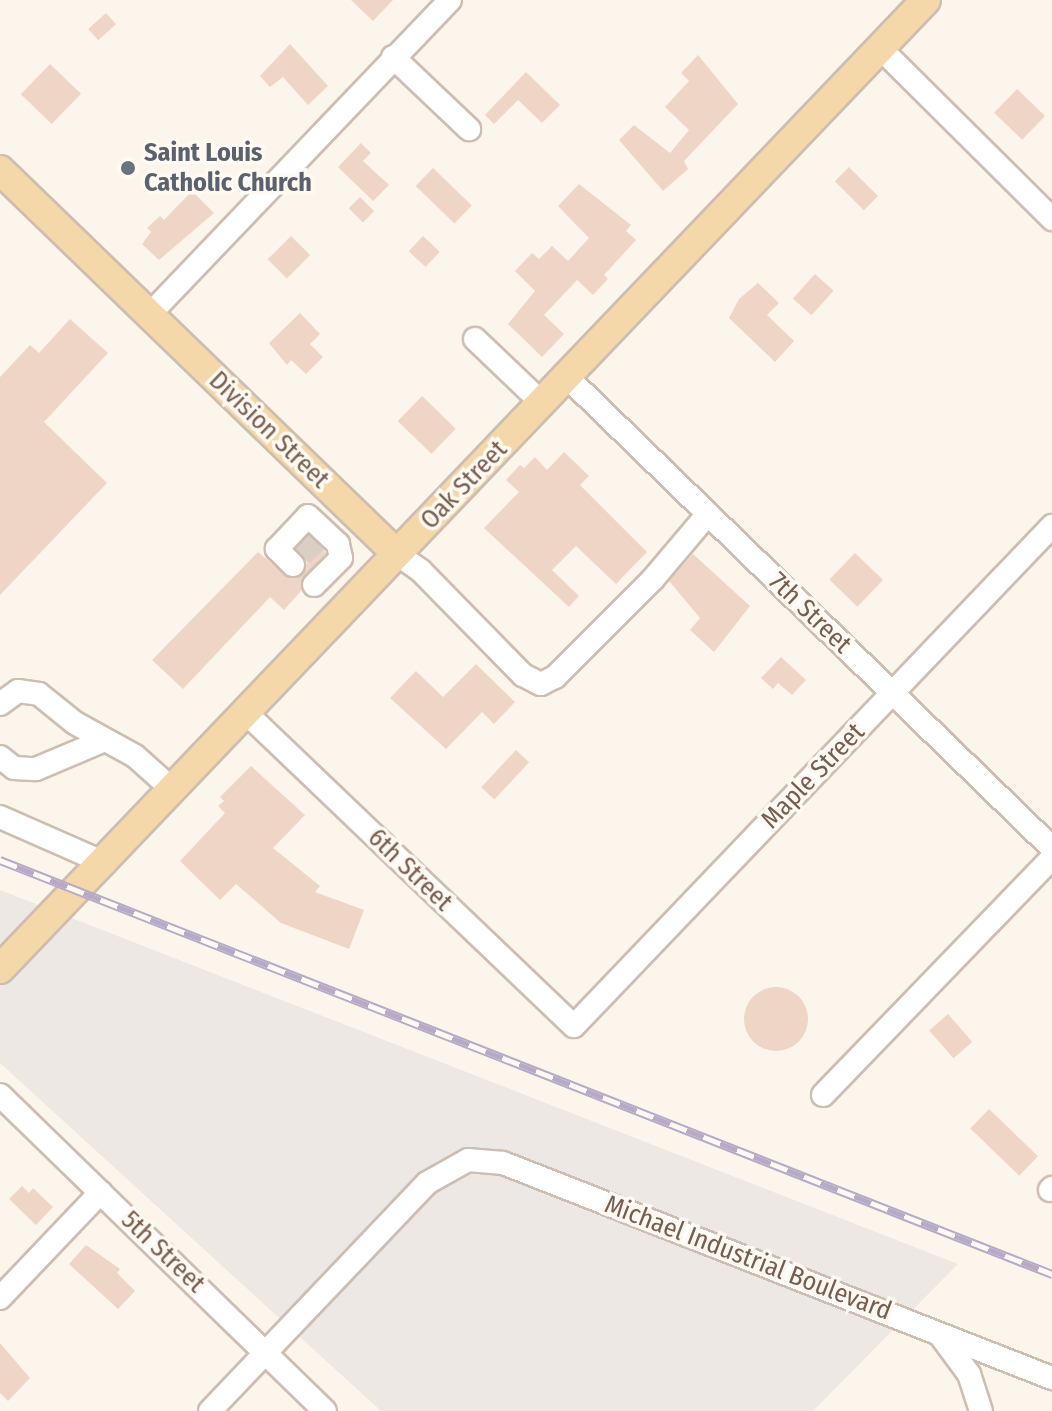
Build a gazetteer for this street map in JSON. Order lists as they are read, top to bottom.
{
  "streets": {
    "main road": ["Division Street", "Oak Street"],
    "street": [
      "7th Street",
      "Maple Street",
      "6th Street",
      "5th Street",
      "Michael Industrial Boulevard"
    ]
  },
  "crossings": [
    ["Division Street", "Oak Street"],
    ["Division Street", "7th Street"],
    ["Oak Street", "7th Street"],
    ["Oak Street", "6th Street"],
    ["7th Street", "Maple Street"],
    ["Maple Street", "6th Street"],
    ["5th Street", "Michael Industrial Boulevard"]
  ],
  "places": ["Saint Louis Catholic Church"]
}
